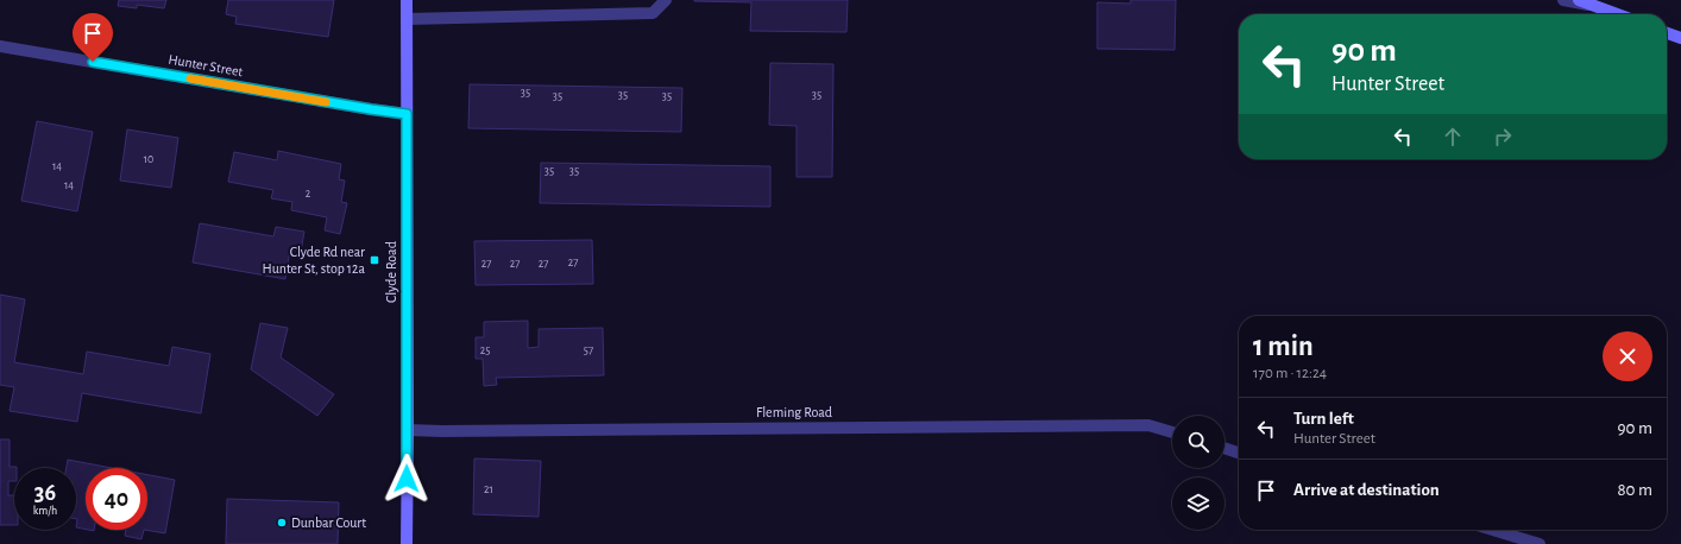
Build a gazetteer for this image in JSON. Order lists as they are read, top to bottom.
{
  "streets": {
    "street": ["Hunter Street", "Clyde Road", "Fleming Road"]
  },
  "crossings": [
    ["Hunter Street", "Clyde Road"],
    ["Clyde Road", "Fleming Road"]
  ],
  "places": {
    "transit": ["Clyde Rd near Hunter St, stop 12a"],
    "other": ["Dunbar Court"]
  },
  "house_numbers": [
    "35",
    "35",
    "35",
    "35",
    "35",
    "10",
    "14",
    "35",
    "35",
    "14",
    "2",
    "27",
    "27",
    "27",
    "27",
    "25",
    "57",
    "21"
  ],
  "page": {
    "turn": ["90 m", "Hunter Street"],
    "heading": ["1 min", "170 m · 12:24"],
    "list": [
      {
        "name": "Turn left",
        "note": "Hunter Street",
        "value": "90 m"
      },
      {
        "name": "Arrive at destination",
        "value": "80 m"
      }
    ],
    "speed": "36 km/h",
    "limit": "40"
  }
}
